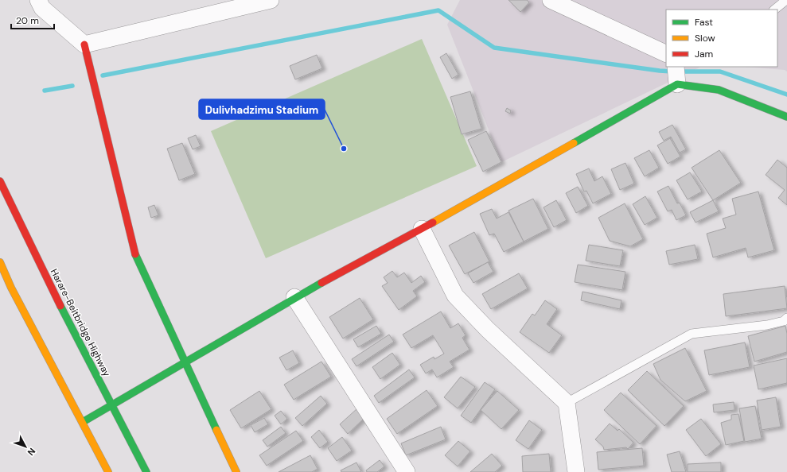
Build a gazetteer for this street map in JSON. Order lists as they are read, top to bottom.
{
  "streets": {
    "main road": ["Harare-Beitbridge Highway"]
  },
  "places": ["Dulivhadzimu Stadium"],
  "legend": ["Fast", "Slow", "Jam"],
  "scale_bar": "20 m",
  "north": "bottom right"
}
